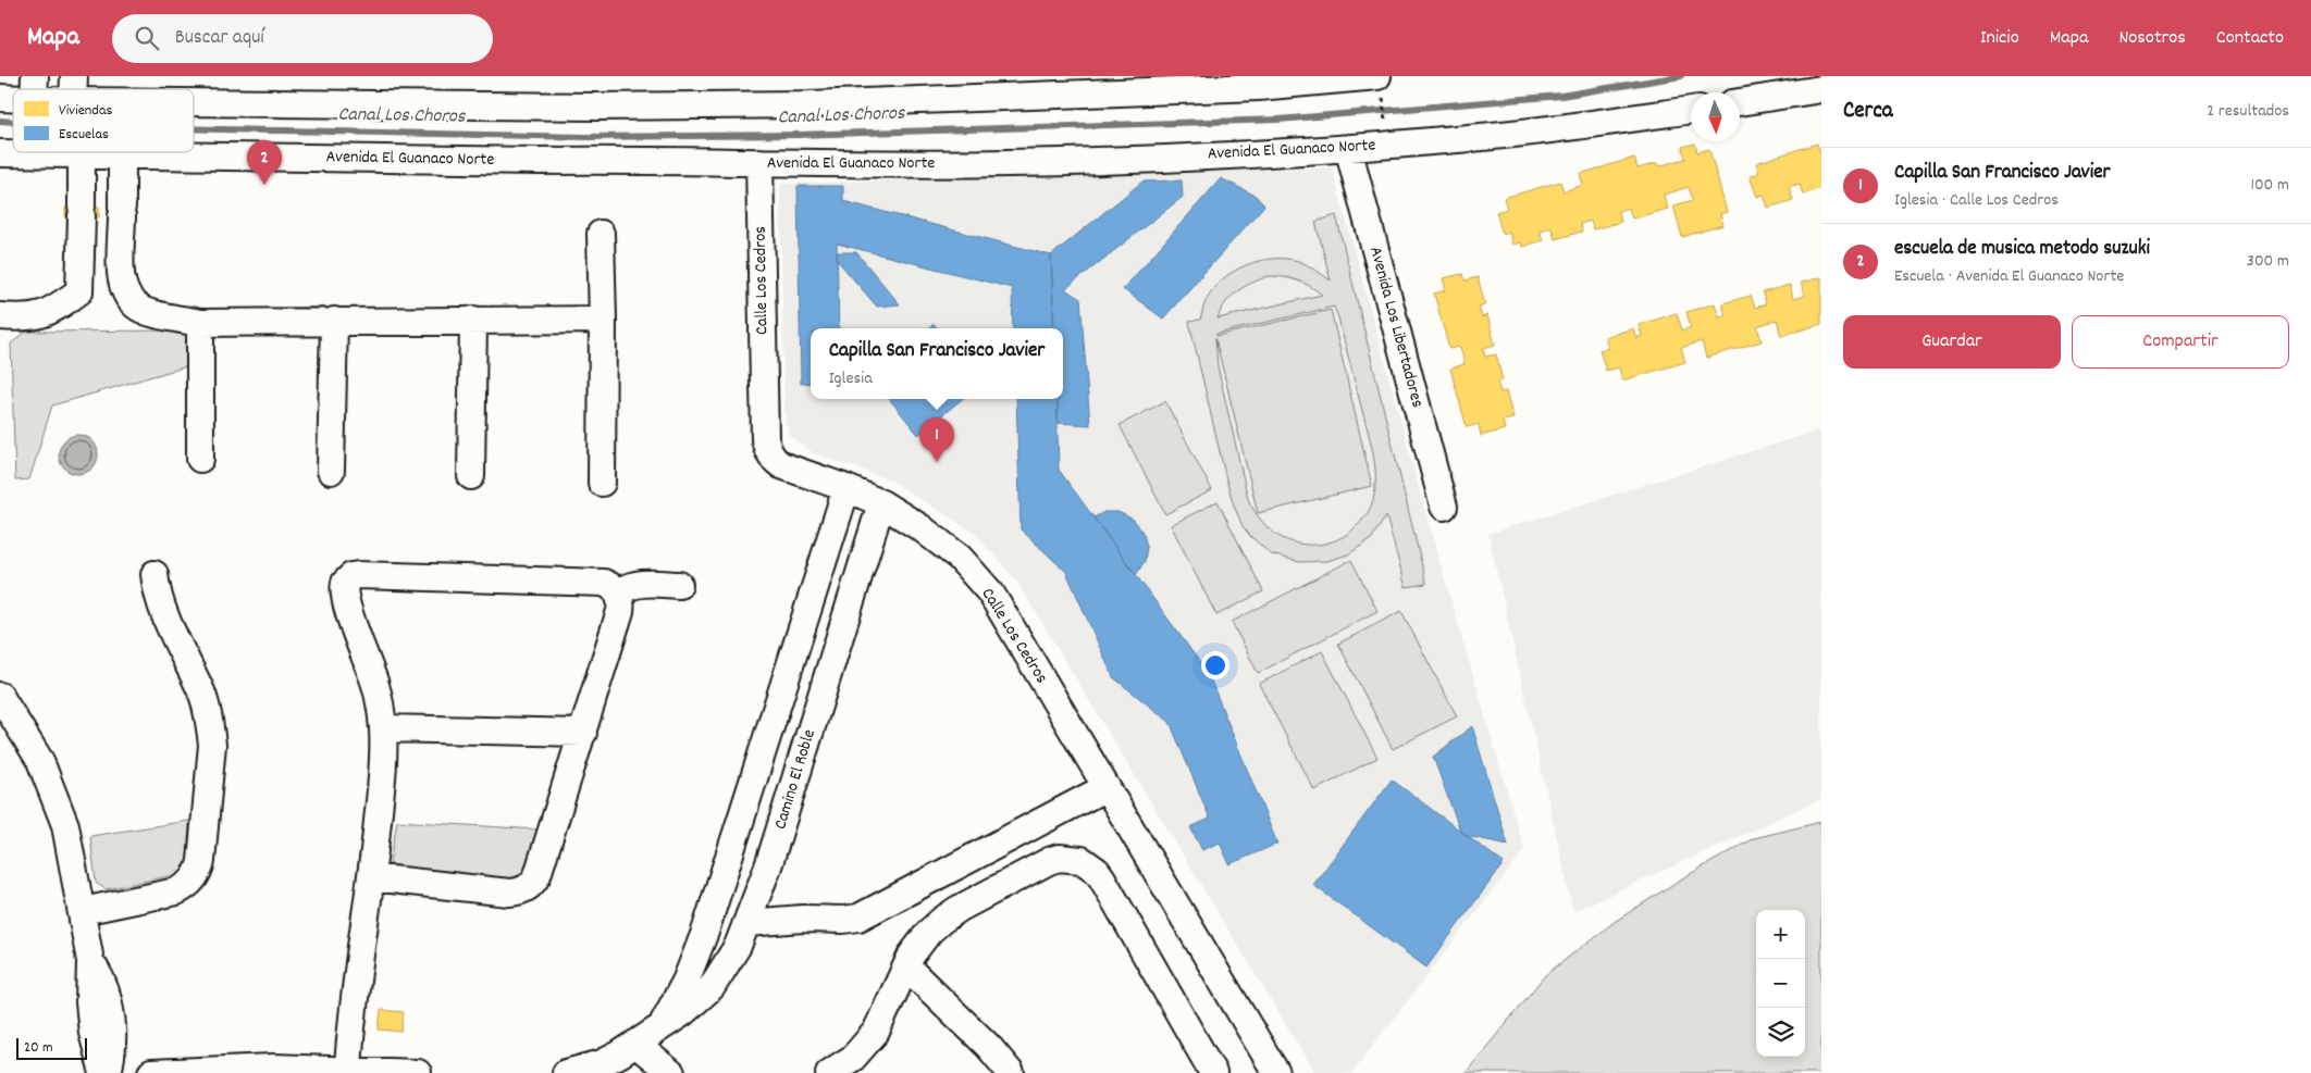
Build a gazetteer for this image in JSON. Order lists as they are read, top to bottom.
{
  "streets": {
    "street": [
      "Avenida El Guanaco Norte",
      "Calle Los Cedros",
      "Avenida Los Libertadores",
      "Camino El Roble"
    ]
  },
  "crossings": [
    ["Avenida El Guanaco Norte", "Calle Los Cedros"],
    ["Avenida El Guanaco Norte", "Avenida Los Libertadores"],
    ["Calle Los Cedros", "Camino El Roble"]
  ],
  "water": ["Canal Los Choros"],
  "legend": ["Viviendas", "Escuelas"],
  "scale_bar": "20 m",
  "north": "bottom",
  "page": {
    "header": "Mapa",
    "search": "Buscar aquí",
    "nav": [
      "Inicio",
      "Mapa",
      "Nosotros",
      "Contacto"
    ],
    "heading": ["Cerca", "2 resultados"],
    "pins": ["2", "1"],
    "list": [
      {
        "mark": "1",
        "name": "Capilla San Francisco Javier",
        "note": "Iglesia · Calle Los Cedros",
        "value": "100 m"
      },
      {
        "mark": "2",
        "name": "escuela de musica metodo suzuki",
        "note": "Escuela · Avenida El Guanaco Norte",
        "value": "300 m"
      }
    ],
    "buttons": ["Guardar", "Compartir"],
    "popup": ["Capilla San Francisco Javier", "Iglesia"],
    "map_buttons": ["+", "−"],
    "scale": "20 m"
  }
}
